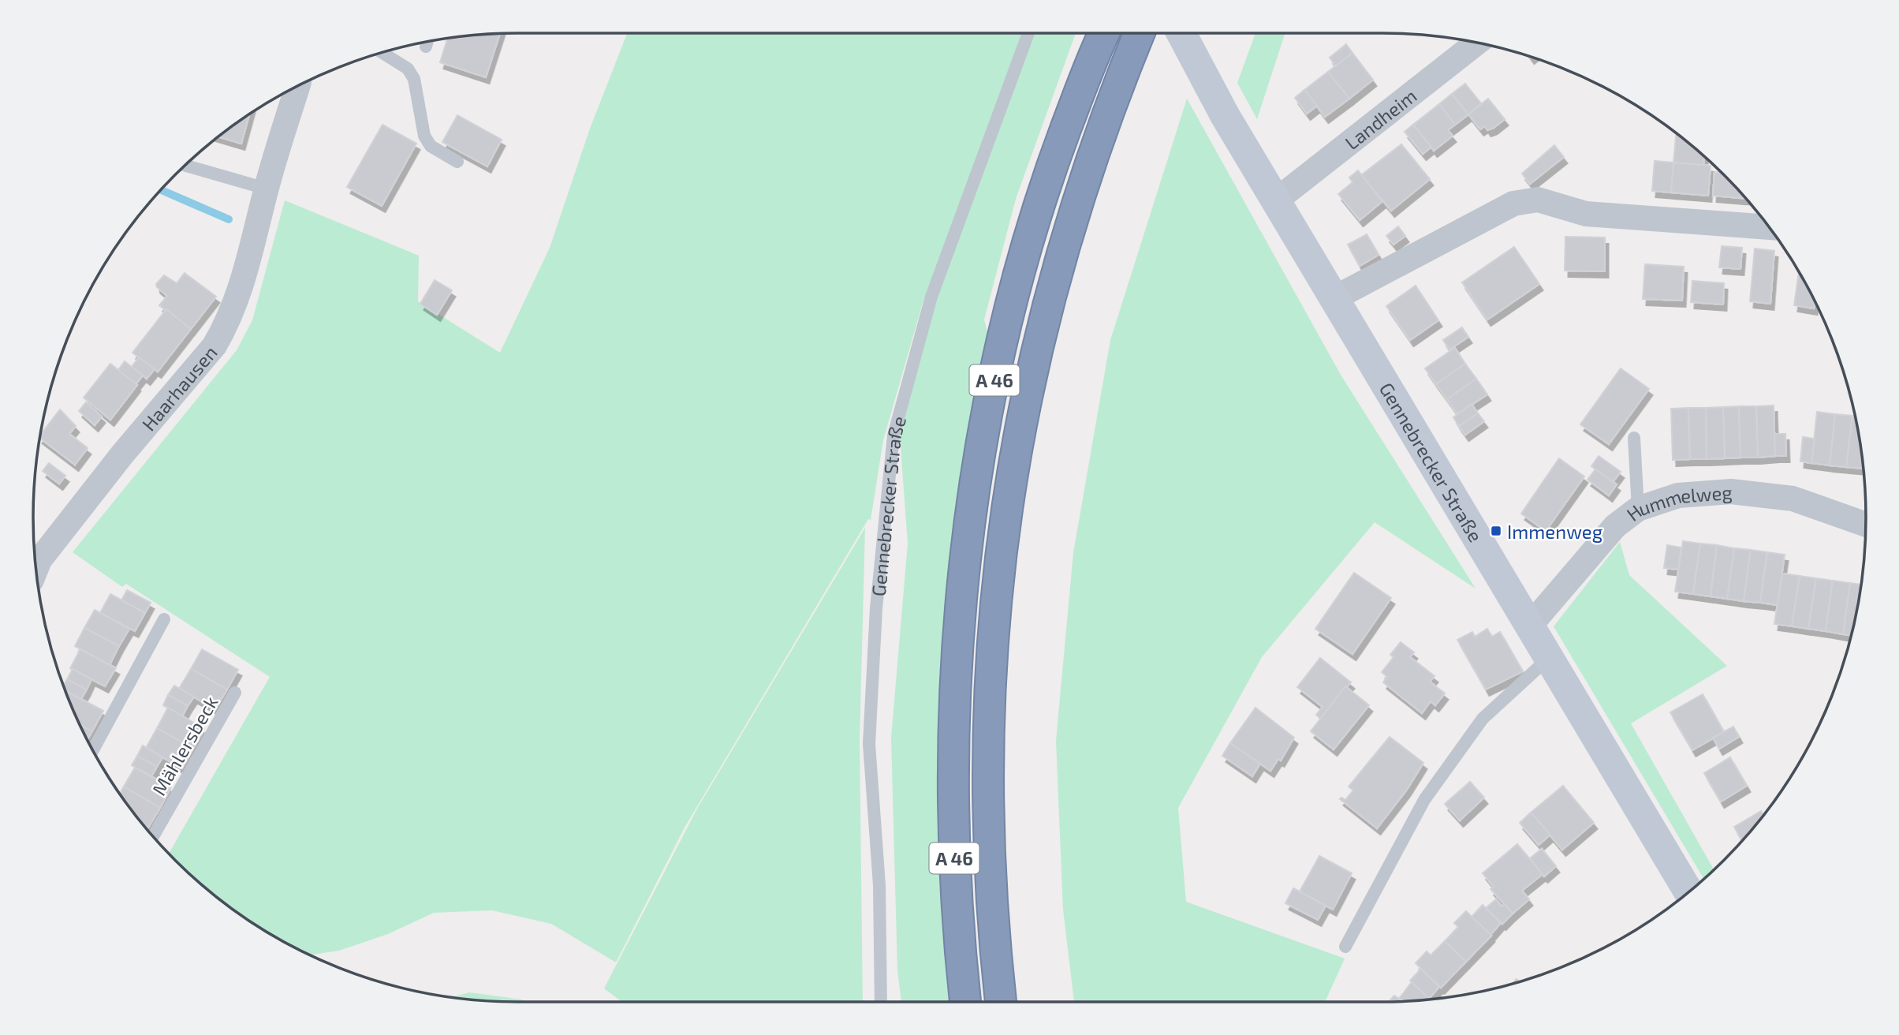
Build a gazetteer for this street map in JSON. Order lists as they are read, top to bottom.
{
  "streets": {
    "highway": ["A 46"],
    "main road": ["Gennebrecker Straße"],
    "street": ["Landheim", "Haarhausen", "Hummelweg"],
    "lane": ["Mählersbeck"]
  },
  "crossings": [
    ["Landheim", "Gennebrecker Straße"],
    ["Gennebrecker Straße", "Hummelweg"]
  ],
  "places": {
    "transit": ["Immenweg"]
  }
}
